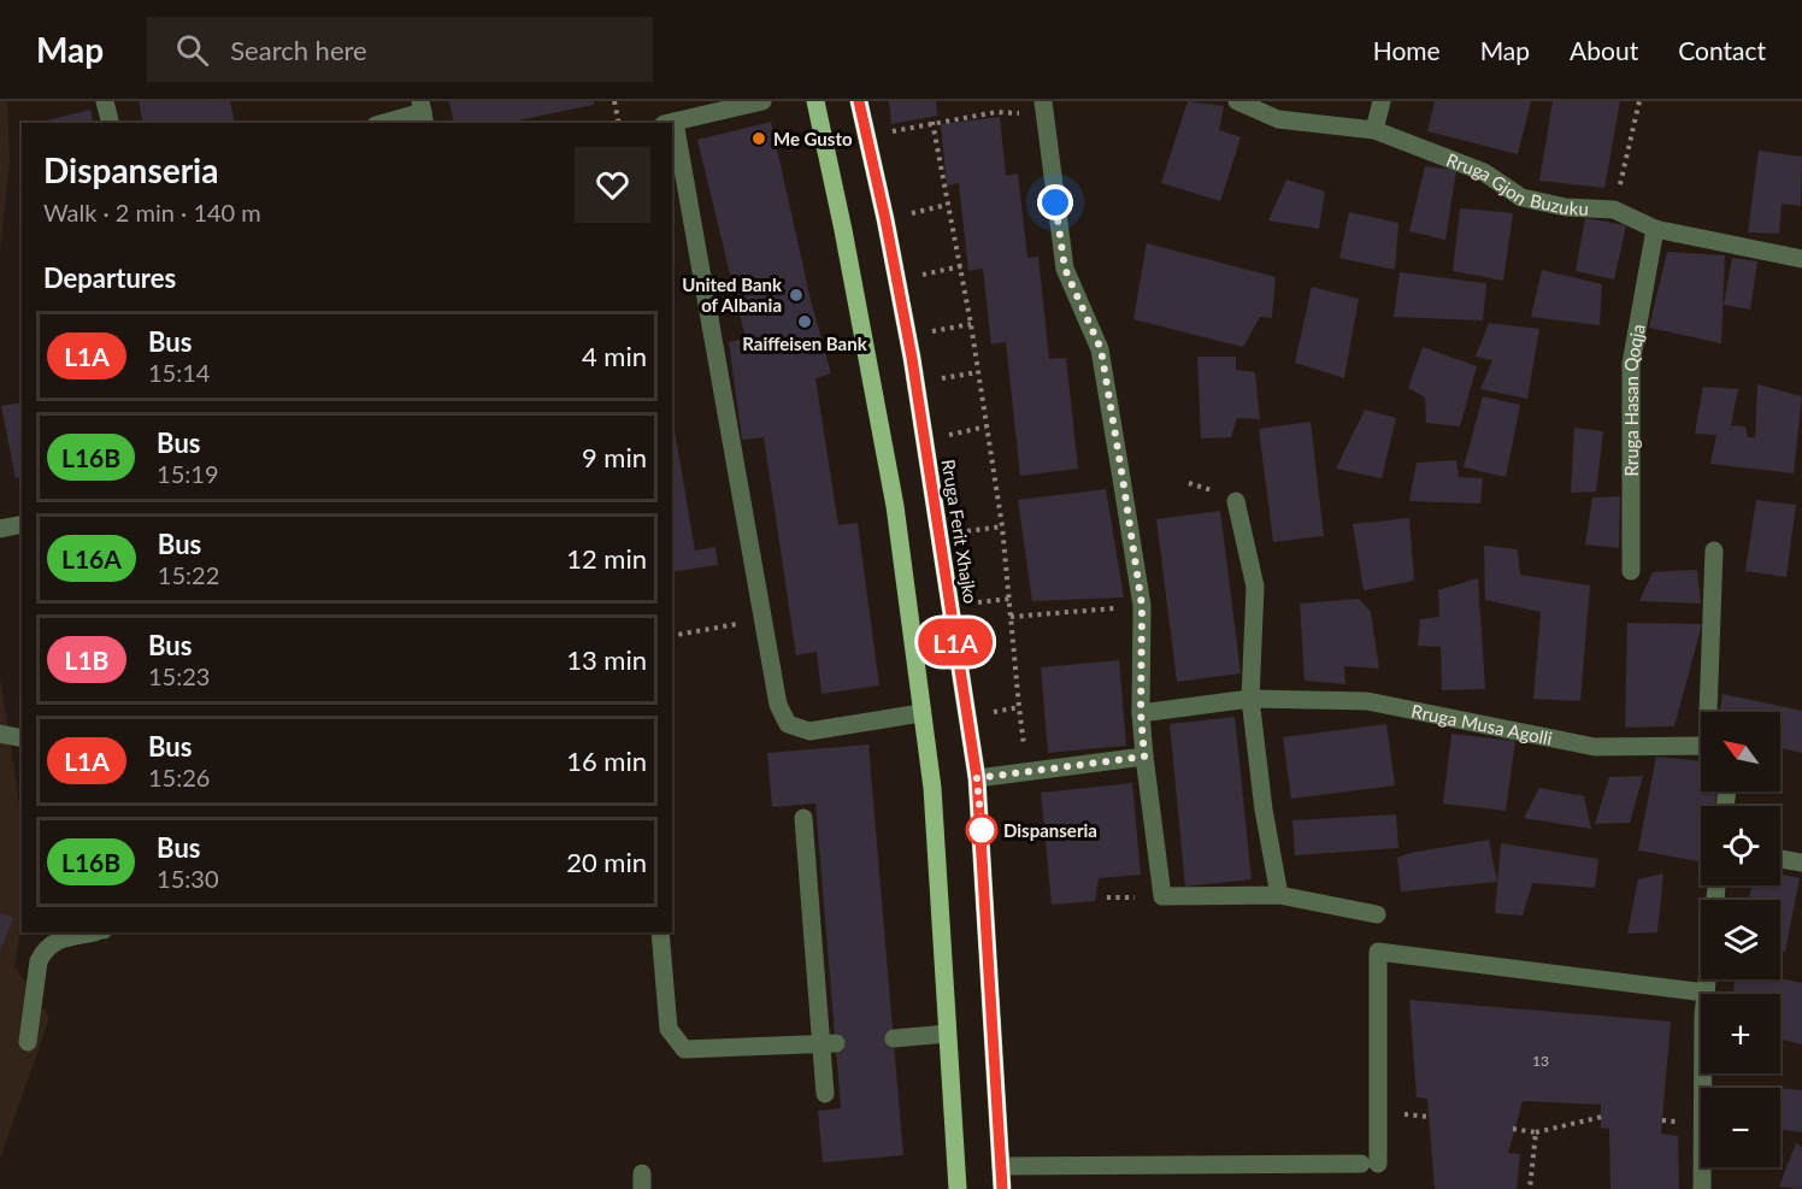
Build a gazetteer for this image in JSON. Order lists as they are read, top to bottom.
{
  "streets": {
    "main road": ["Rruga Ferit Xhajko"],
    "street": ["Rruga Gjon Buzuku", "Rruga Hasan Qoqja", "Rruga Musa Agolli"]
  },
  "crossings": [
    ["Rruga Gjon Buzuku", "Rruga Hasan Qoqja"]
  ],
  "places": [
    "Me Gusto",
    "United Bank of Albania",
    "Raiffeisen Bank",
    "Dispanseria"
  ],
  "lines": ["bus line L1A"],
  "house_numbers": ["13"],
  "north": "top left",
  "page": {
    "header": "Map",
    "search": "Search here",
    "nav": [
      "Home",
      "Map",
      "About",
      "Contact"
    ],
    "on_map": "L1A",
    "heading": [
      ["Dispanseria", "Walk · 2 min · 140 m"],
      "Departures"
    ],
    "list": [
      {
        "mark": "L1A",
        "name": "Bus",
        "note": "15:14",
        "value": "4 min"
      },
      {
        "mark": "L16B",
        "name": "Bus",
        "note": "15:19",
        "value": "9 min"
      },
      {
        "mark": "L16A",
        "name": "Bus",
        "note": "15:22",
        "value": "12 min"
      },
      {
        "mark": "L1B",
        "name": "Bus",
        "note": "15:23",
        "value": "13 min"
      },
      {
        "mark": "L1A",
        "name": "Bus",
        "note": "15:26",
        "value": "16 min"
      },
      {
        "mark": "L16B",
        "name": "Bus",
        "note": "15:30",
        "value": "20 min"
      }
    ],
    "map_buttons": ["+", "−"]
  }
}
